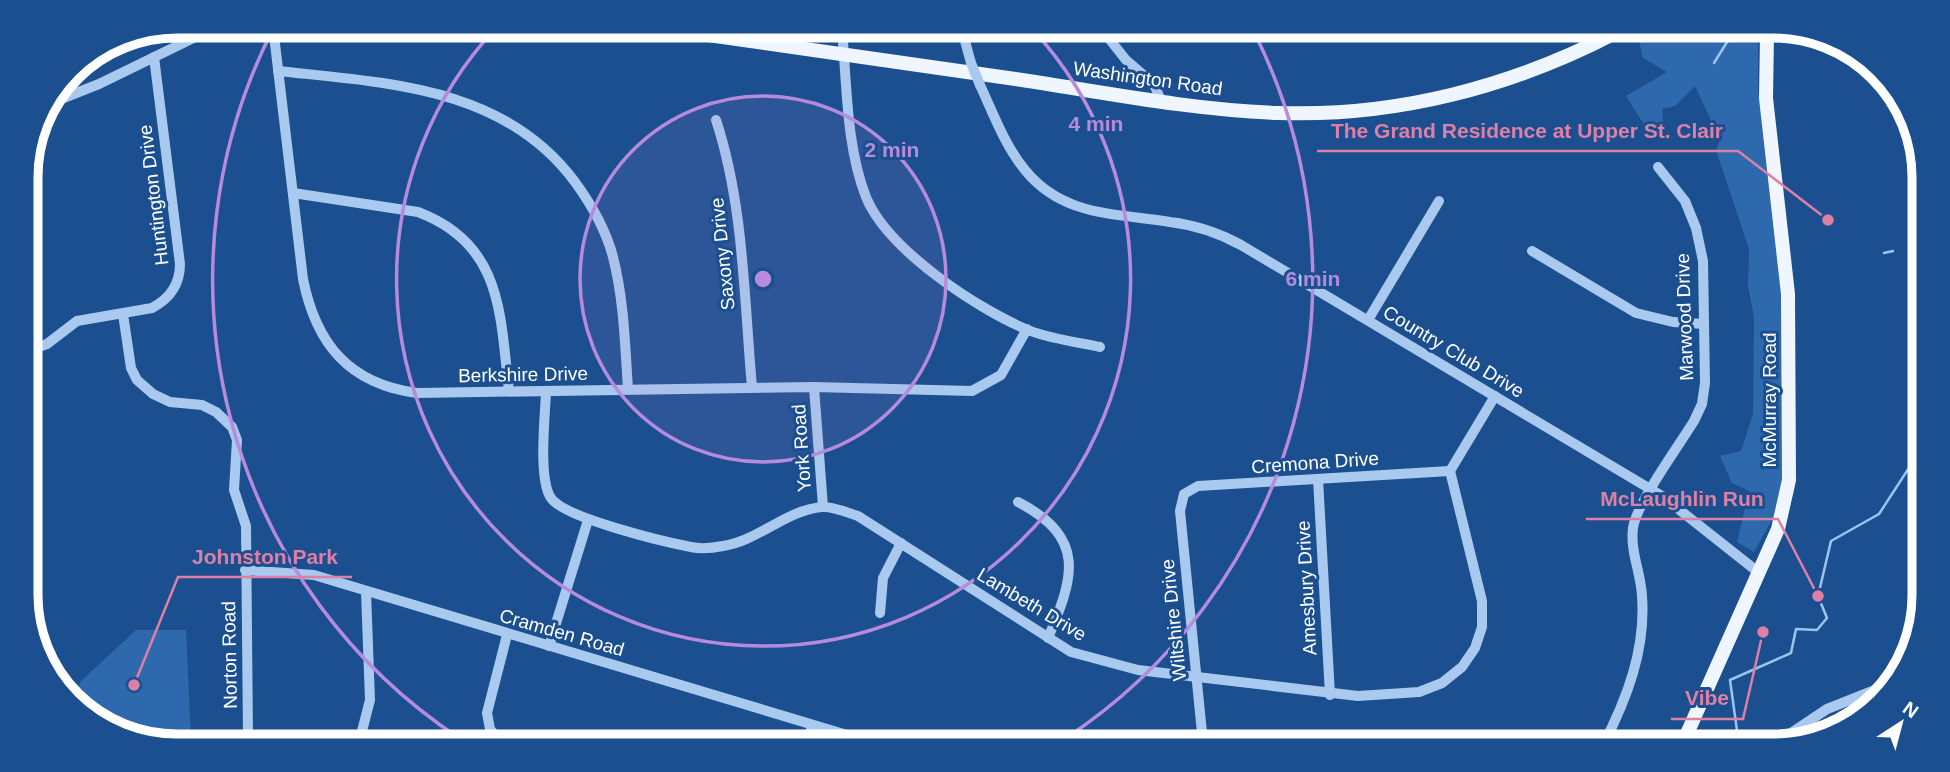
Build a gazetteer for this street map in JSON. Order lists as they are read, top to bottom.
{
  "streets": {
    "main road": ["Washington Road", "McMurray Road"],
    "street": [
      "Huntington Drive",
      "Saxony Drive",
      "Marwood Drive",
      "Country Club Drive",
      "Berkshire Drive",
      "York Road",
      "Cremona Drive",
      "Amesbury Drive",
      "Lambeth Drive",
      "Wiltshire Drive",
      "Cramden Road",
      "Norton Road"
    ]
  },
  "crossings": [
    ["Huntington Drive", "Norton Road"],
    ["Saxony Drive", "Berkshire Drive"],
    ["Marwood Drive", "Country Club Drive"],
    ["Country Club Drive", "McMurray Road"],
    ["Berkshire Drive", "York Road"],
    ["York Road", "Lambeth Drive"],
    ["Cremona Drive", "Amesbury Drive"],
    ["Cremona Drive", "Lambeth Drive"],
    ["Cremona Drive", "Wiltshire Drive"],
    ["Amesbury Drive", "Lambeth Drive"],
    ["Lambeth Drive", "Wiltshire Drive"],
    ["Cramden Road", "Norton Road"]
  ],
  "places": [
    "The Grand Residence at Upper St. Clair",
    "McLaughlin Run",
    "Vibe",
    "Johnston Park"
  ],
  "north": "top right",
  "rings": ["4 min", "2 min", "6 min"]
}
